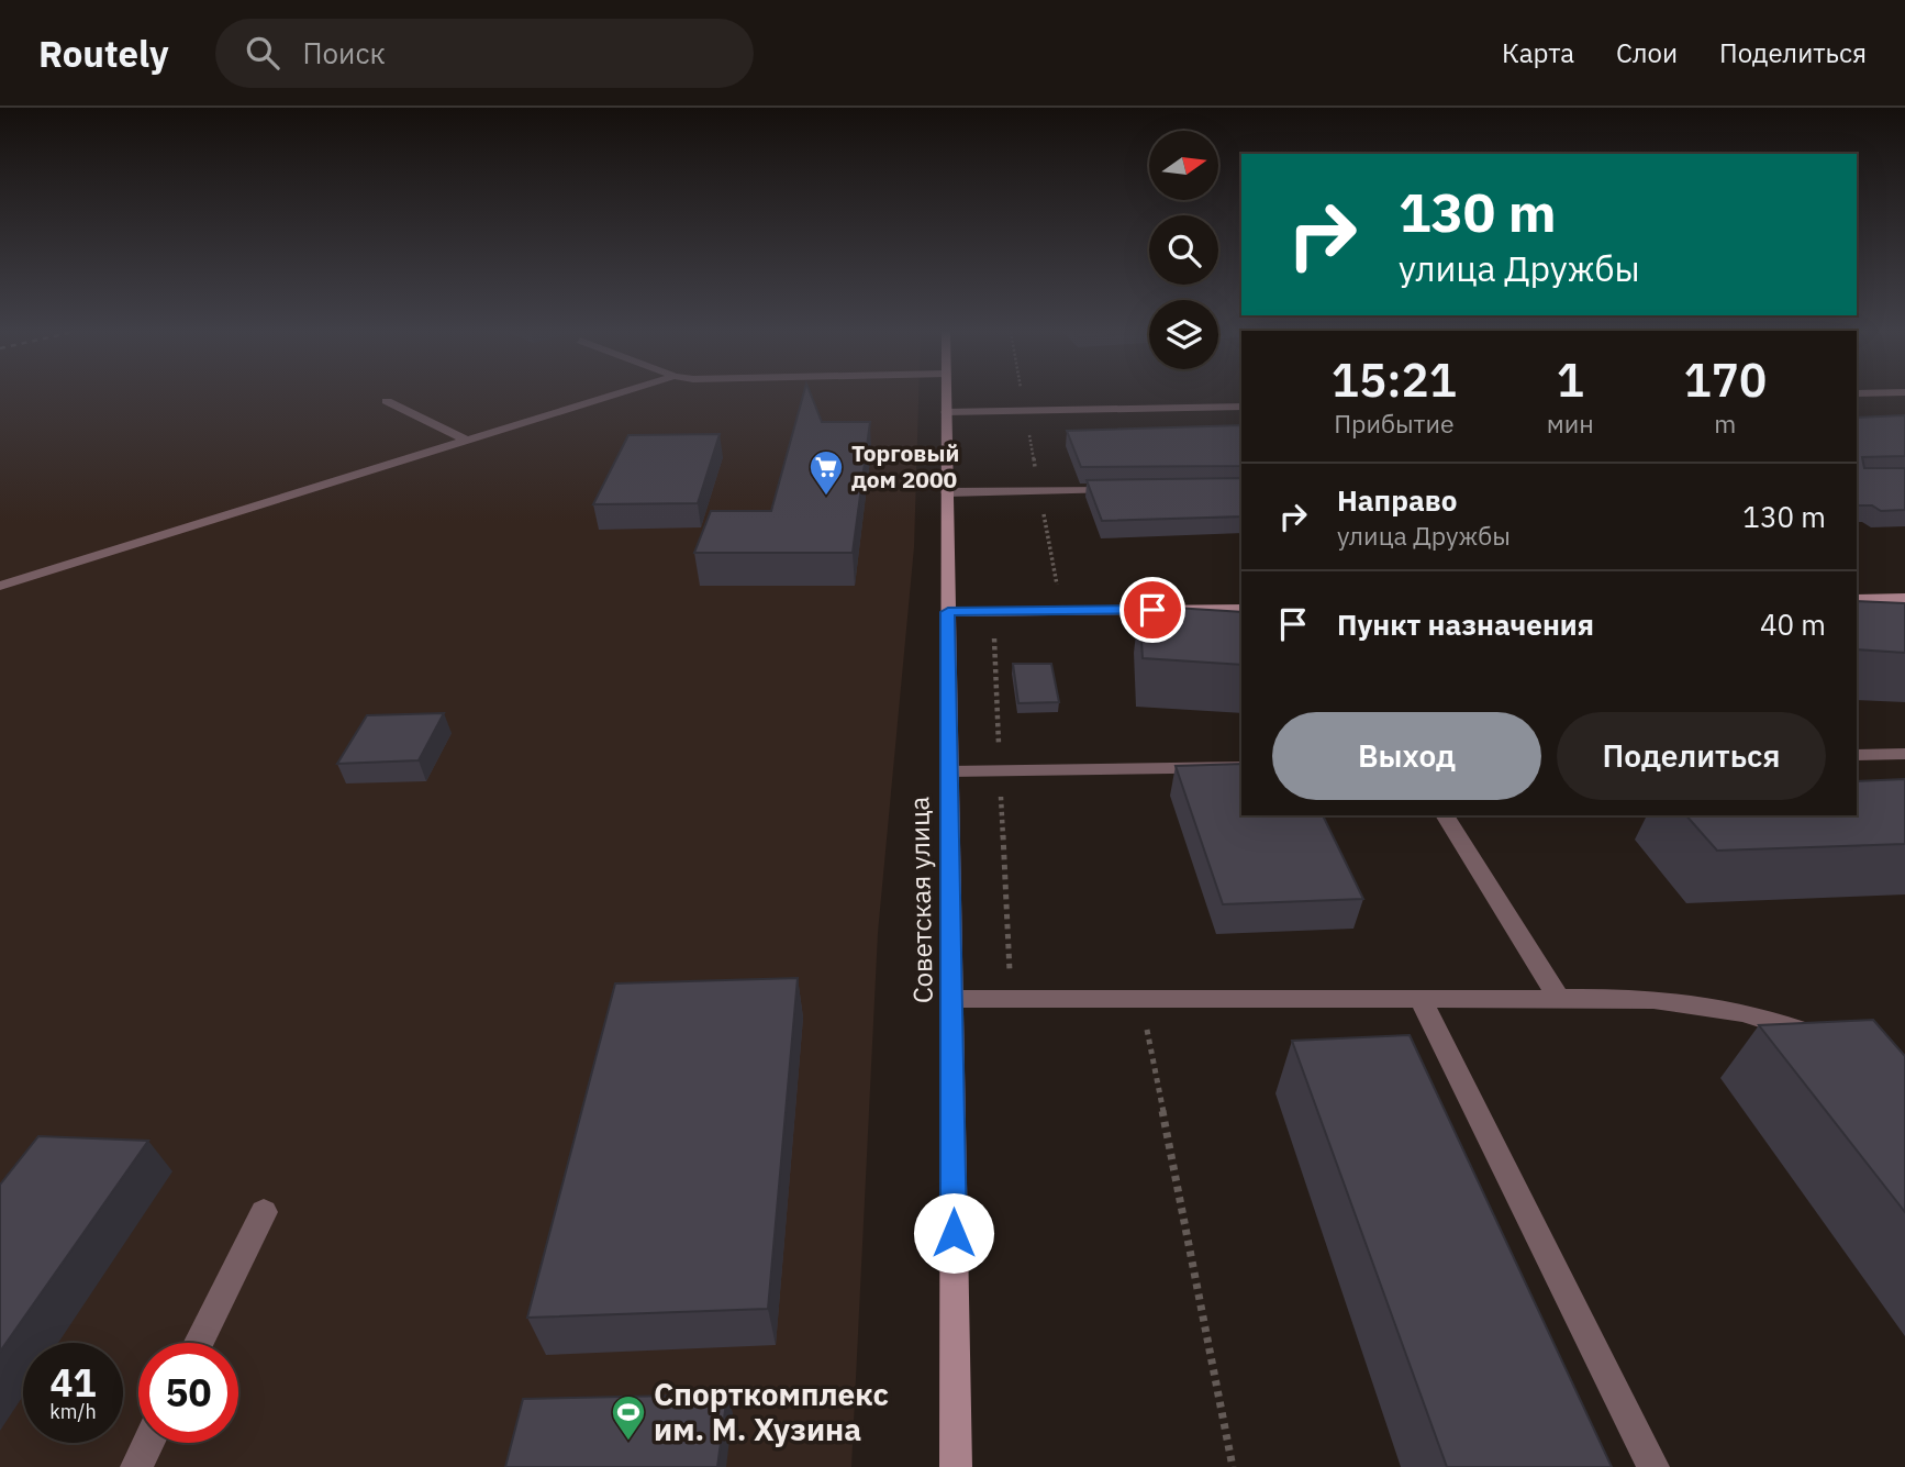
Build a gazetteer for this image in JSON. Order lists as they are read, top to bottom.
{
  "streets": {
    "main road": ["Советская улица"]
  },
  "places": {
    "supermarket": ["Торговый дом 2000"],
    "sports": ["Спорткомплекс им. М. Хузина"]
  },
  "north": "right",
  "page": {
    "header": "Routely",
    "search": "Поиск",
    "nav": ["Карта", "Слои", "Поделиться"],
    "turn": ["130 m", "улица Дружбы"],
    "eta": [
      "15:21",
      "Прибытие",
      "1",
      "мин",
      "170",
      "m"
    ],
    "list": [
      {
        "name": "Направо",
        "note": "улица Дружбы",
        "value": "130 m"
      },
      {
        "name": "Пункт назначения",
        "value": "40 m"
      }
    ],
    "buttons": ["Выход", "Поделиться"],
    "speed": "41 km/h",
    "limit": "50"
  }
}
